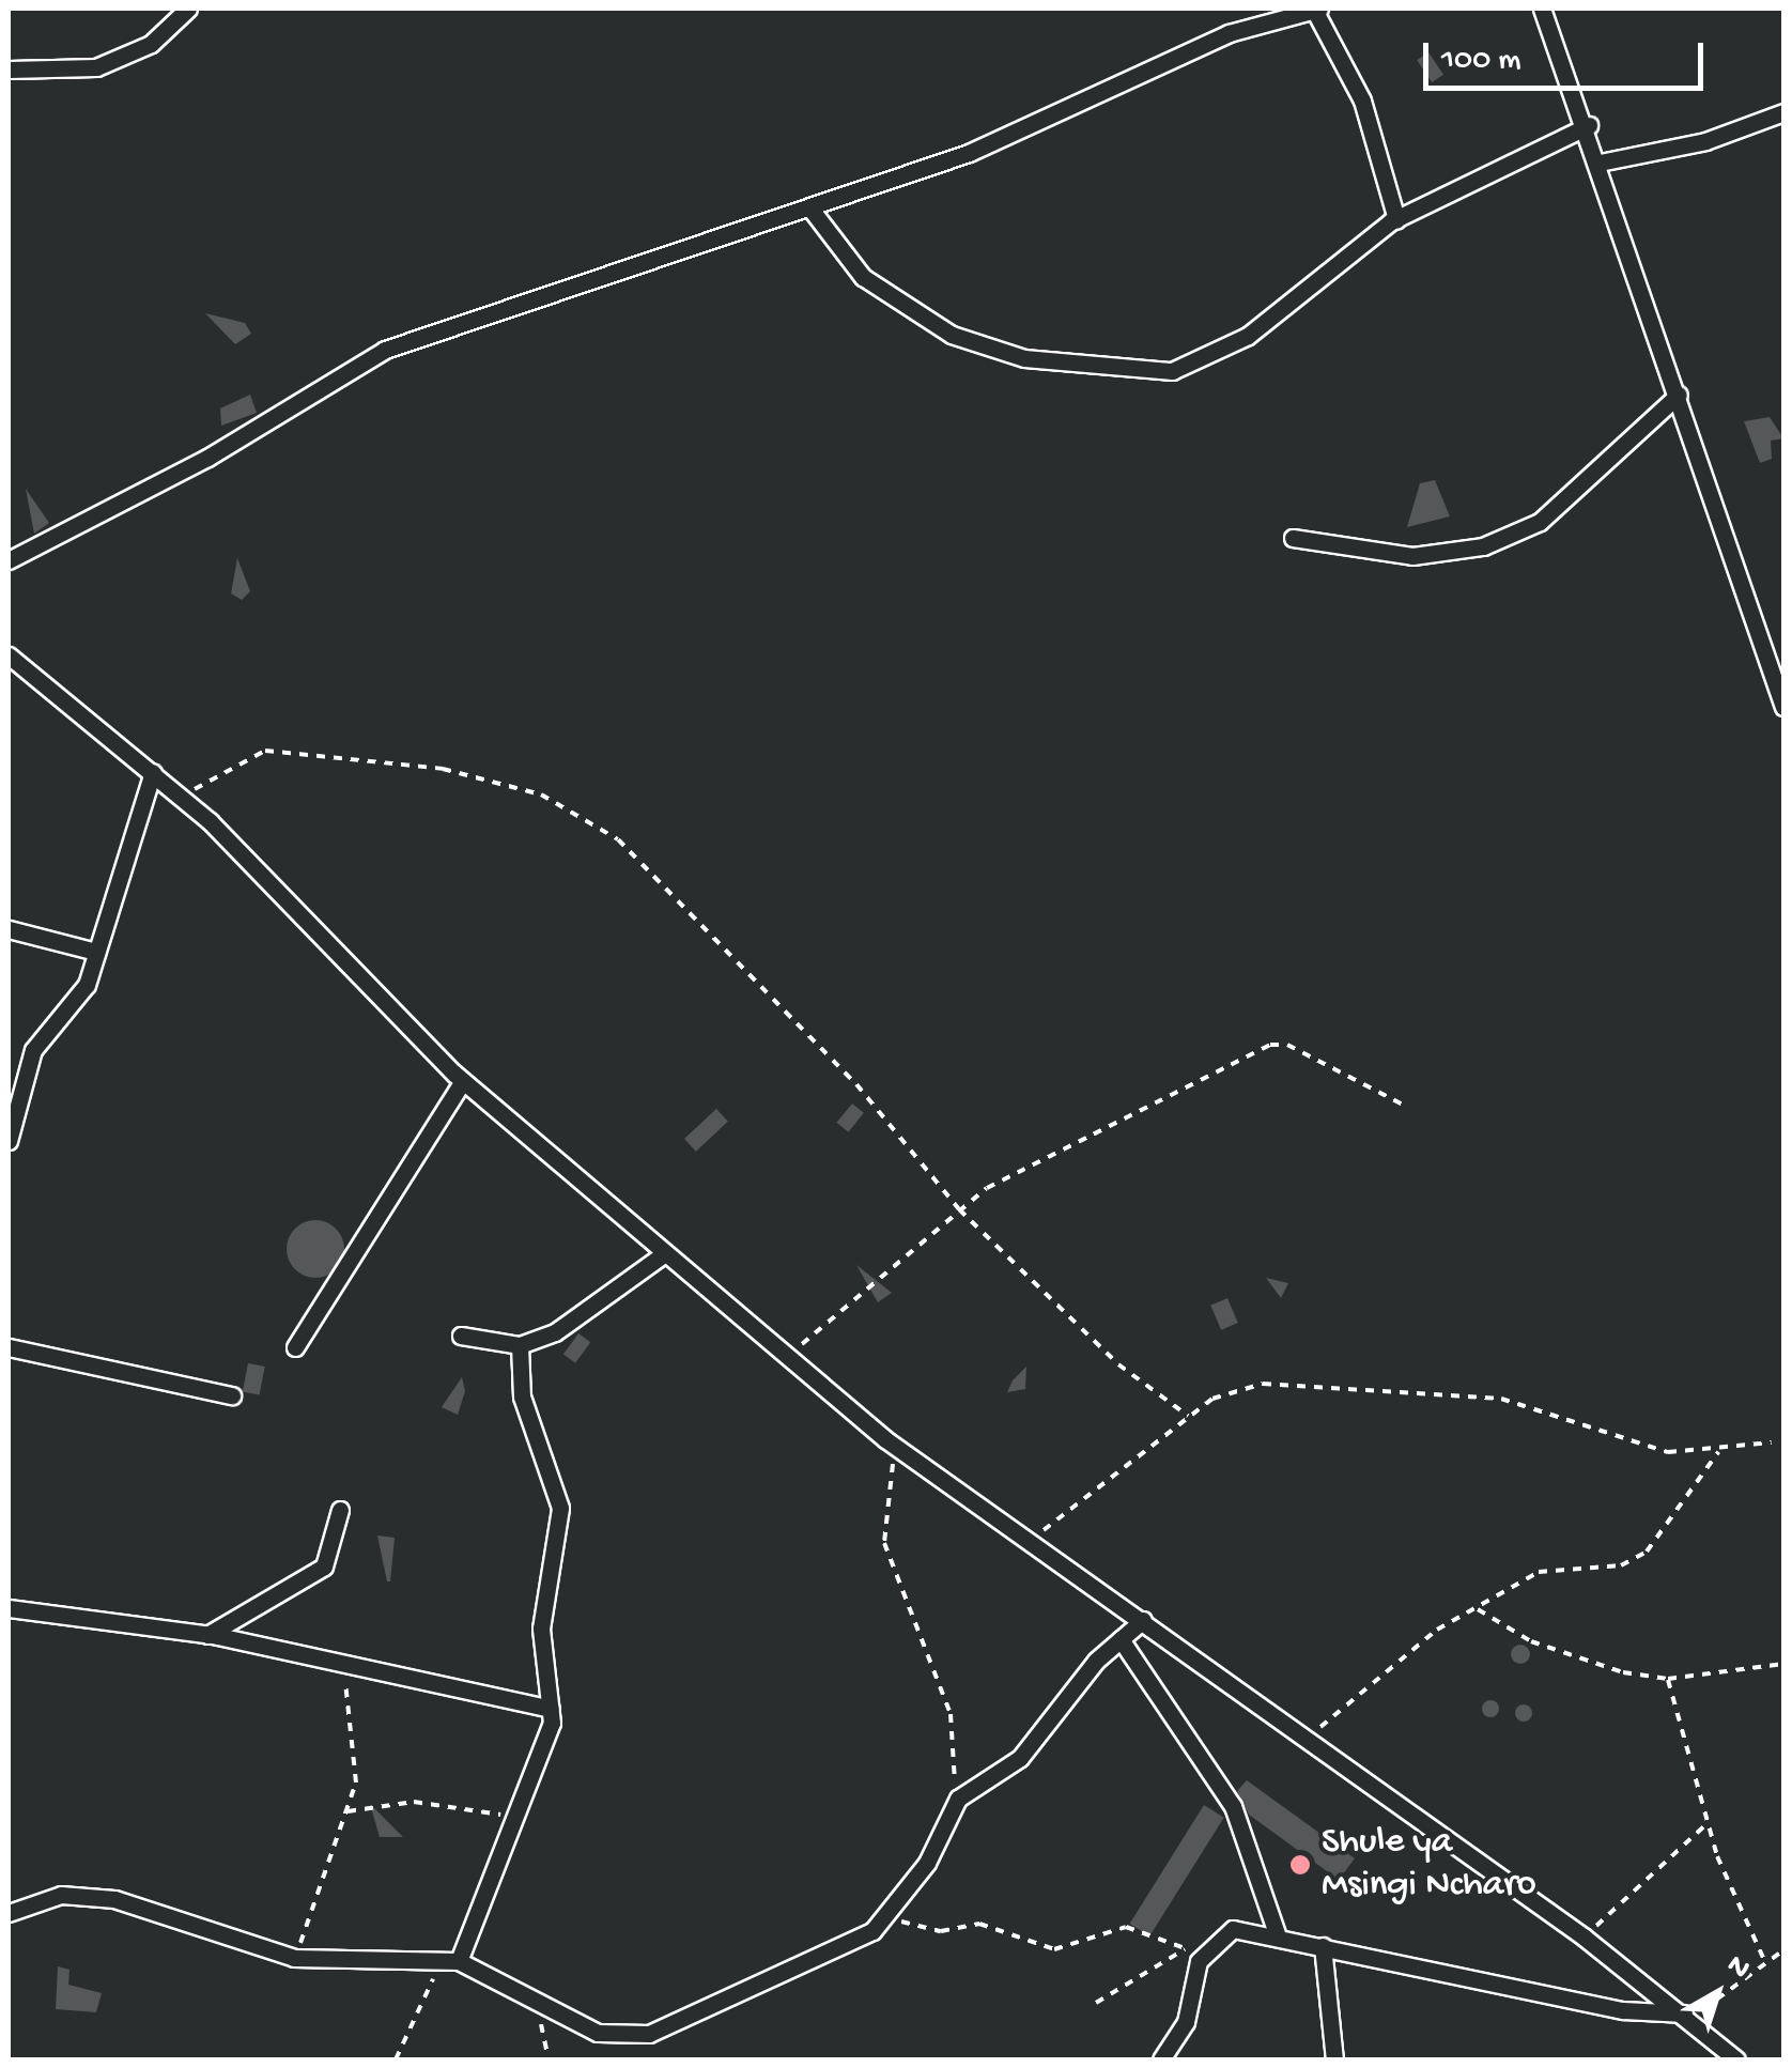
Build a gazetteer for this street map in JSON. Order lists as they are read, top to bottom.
{
  "places": ["Shule ya Msingi Ncharo"],
  "scale_bar": "100 m",
  "north": "top right"
}
